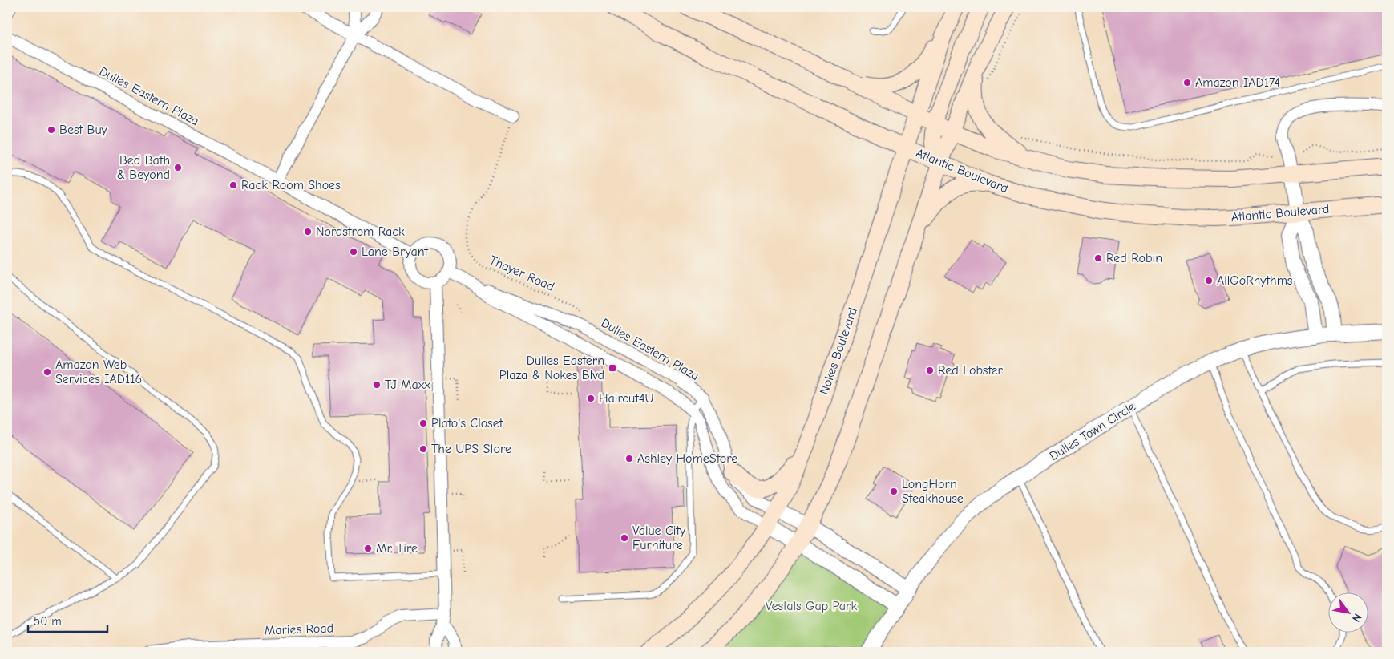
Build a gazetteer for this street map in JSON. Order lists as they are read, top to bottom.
{
  "streets": {
    "main road": ["Atlantic Boulevard", "Nokes Boulevard"],
    "street": ["Dulles Eastern Plaza", "Dulles Town Circle", "Maries Road"],
    "path": ["Thayer Road"]
  },
  "crossings": [
    ["Dulles Eastern Plaza", "Thayer Road"],
    ["Dulles Eastern Plaza", "Nokes Boulevard"],
    ["Atlantic Boulevard", "Nokes Boulevard"]
  ],
  "parks": ["Vestals Gap Park"],
  "places": {
    "other": [
      "Amazon IAD174",
      "Best Buy",
      "Bed Bath & Beyond",
      "Rack Room Shoes",
      "Nordstrom Rack",
      "Lane Bryant",
      "Red Robin",
      "AllGoRhythms",
      "Red Lobster",
      "Amazon Web Services IAD116",
      "TJ Maxx",
      "Haircut4U",
      "Plato's Closet",
      "The UPS Store",
      "Ashley HomeStore",
      "LongHorn Steakhouse",
      "Value City Furniture",
      "Mr. Tire"
    ],
    "transit": ["Dulles Eastern Plaza & Nokes Blvd"]
  },
  "scale_bar": "50 m",
  "north": "bottom right"
}
